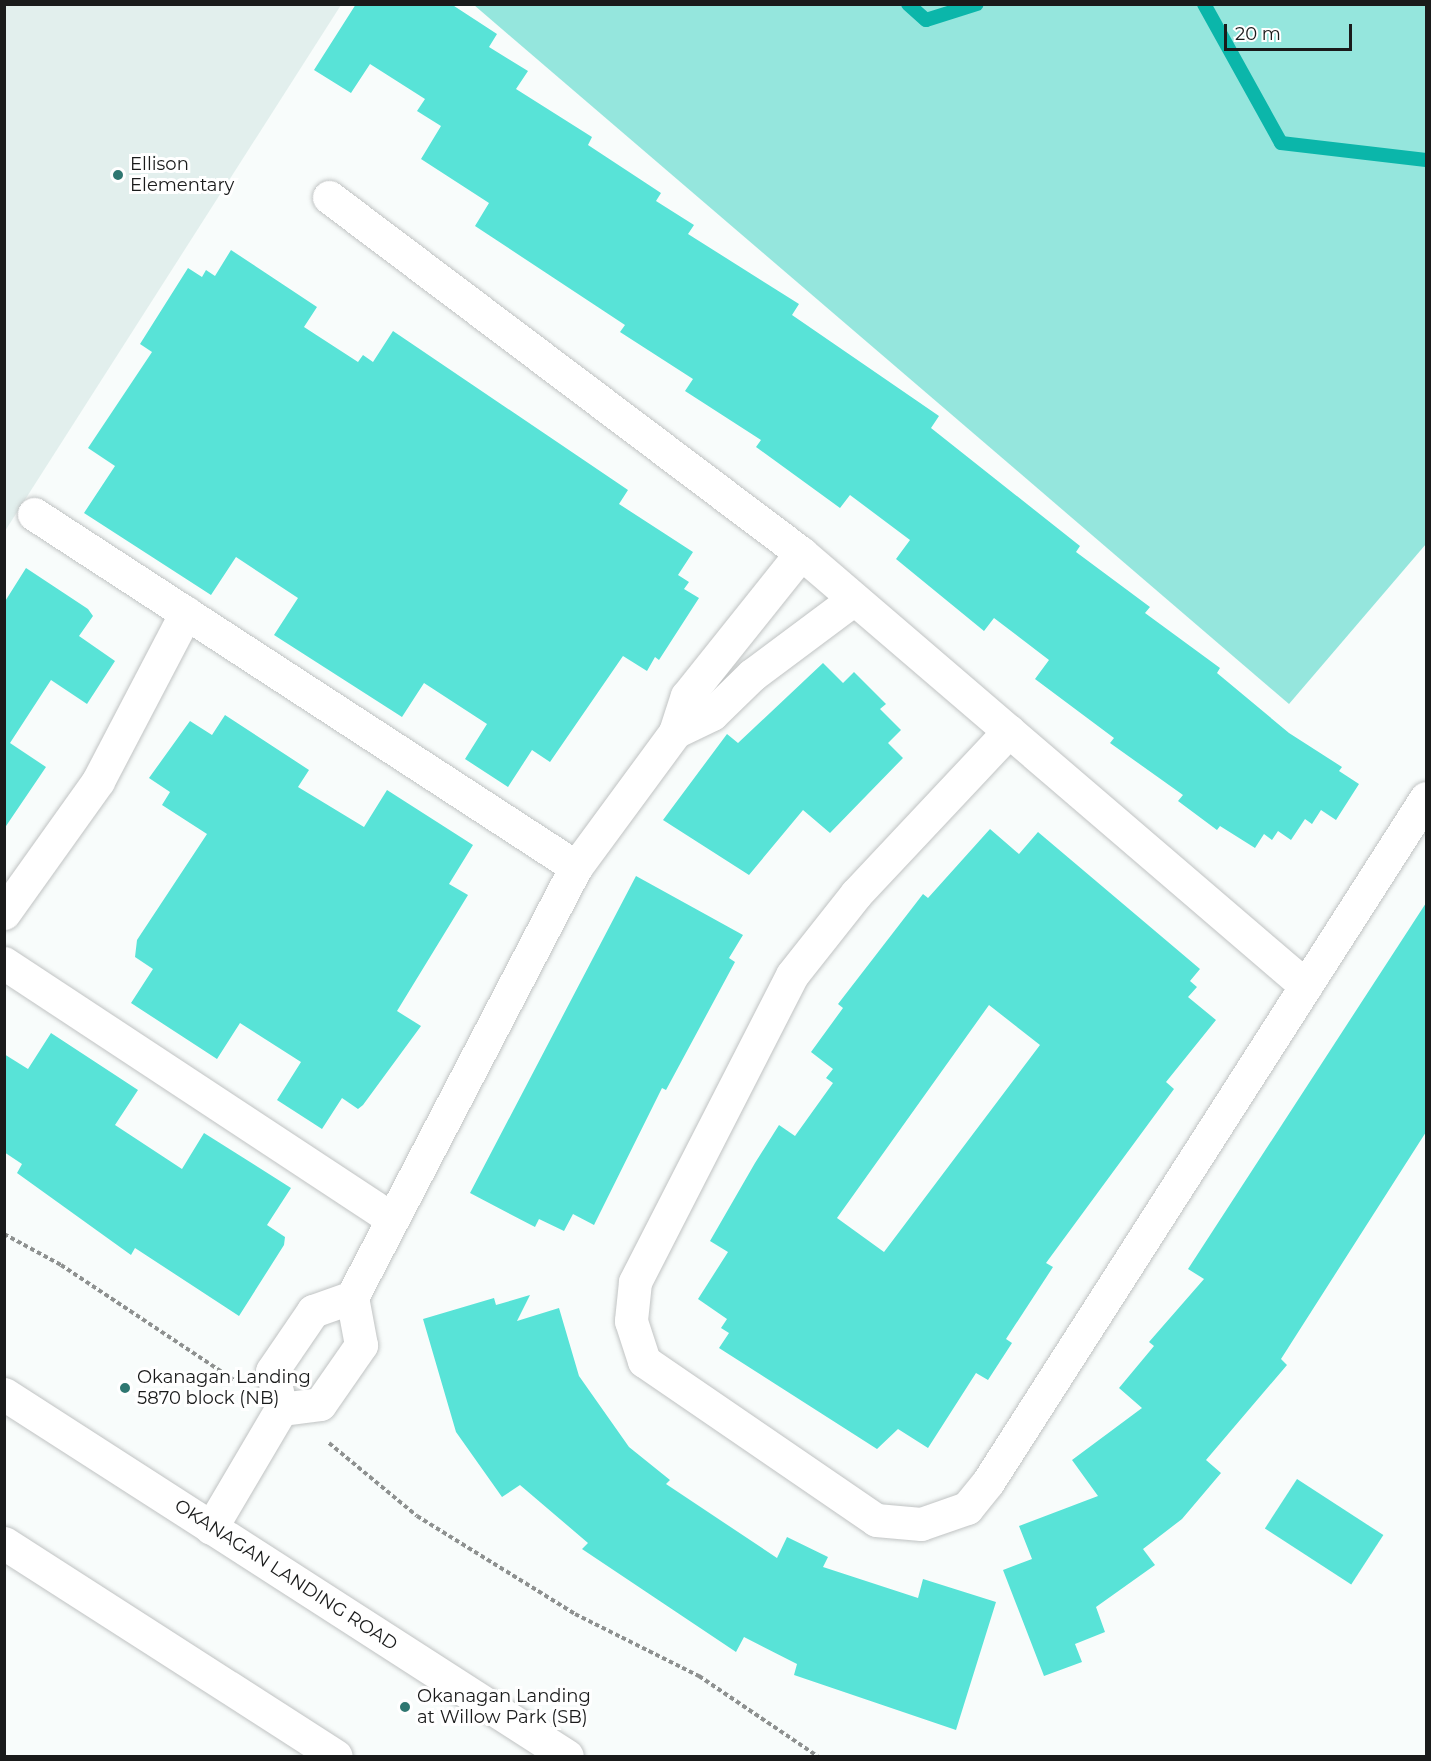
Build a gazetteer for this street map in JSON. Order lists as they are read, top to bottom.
{
  "streets": {
    "main road": ["OKANAGAN LANDING ROAD"]
  },
  "places": ["Ellison Elementary", "Okanagan Landing 5870 block (NB)", "Okanagan Landing at Willow Park (SB)"],
  "scale_bar": "20 m"
}
